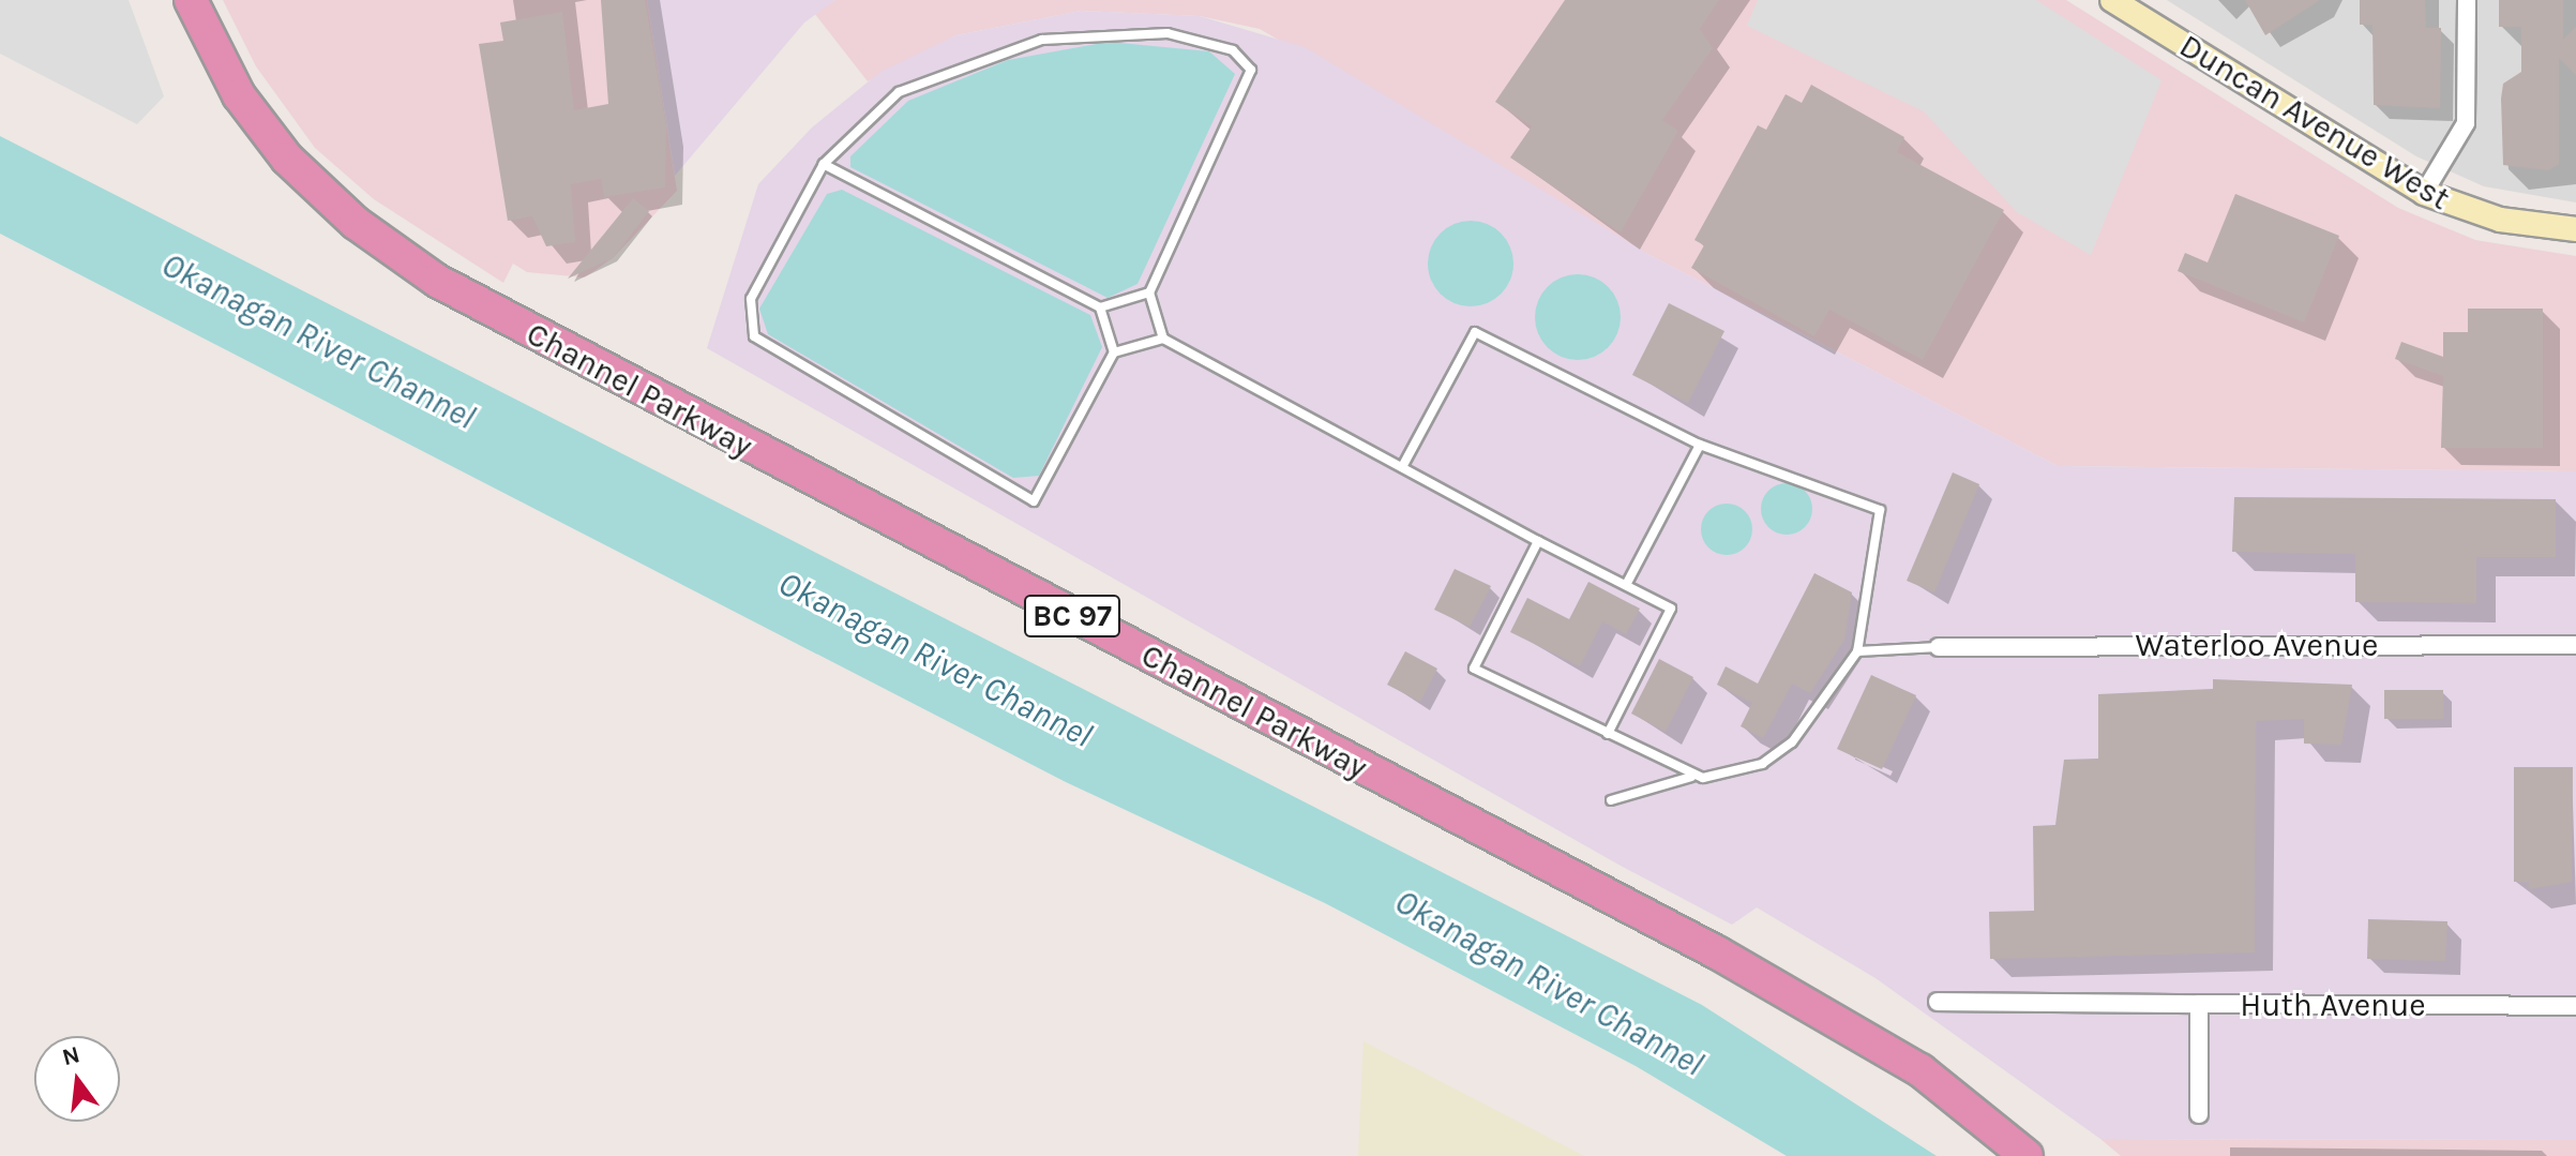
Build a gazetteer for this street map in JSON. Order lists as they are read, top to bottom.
{
  "streets": {
    "highway": ["Channel Parkway", "BC 97"],
    "street": ["Duncan Avenue West", "Waterloo Avenue", "Huth Avenue"]
  },
  "water": ["Okanagan River Channel"],
  "north": "top"
}
